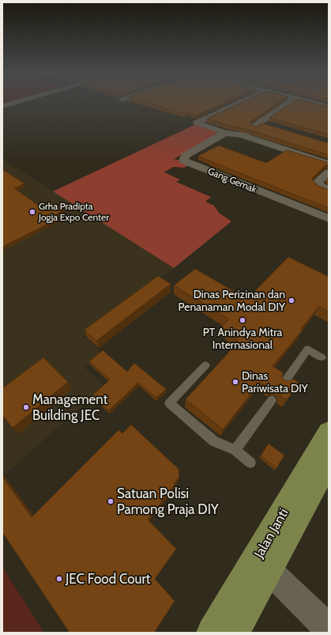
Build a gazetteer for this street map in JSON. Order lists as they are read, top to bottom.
{
  "streets": {
    "main road": ["Jalan Janti"],
    "street": ["Gang Gemak"]
  },
  "places": [
    "Grha Pradipta Jogja Expo Center",
    "Dinas Perizinan dan Penanaman Modal DIY",
    "PT Anindya Mitra Internasional",
    "Dinas Pariwisata DIY",
    "Management Building JEC",
    "Satuan Polisi Pamong Praja DIY",
    "JEC Food Court"
  ]
}
